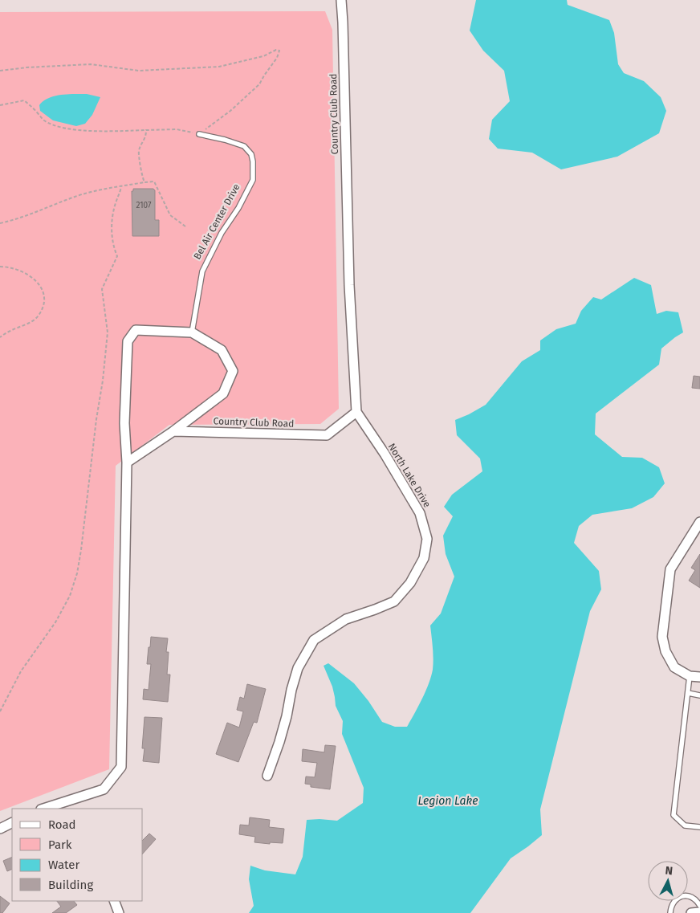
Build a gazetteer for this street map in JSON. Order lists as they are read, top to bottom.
{
  "streets": {
    "street": ["Country Club Road", "North Lake Drive"],
    "lane": ["Bel Air Center Drive"]
  },
  "crossings": [
    ["Country Club Road", "North Lake Drive"]
  ],
  "water": ["Legion Lake"],
  "house_numbers": ["2107"],
  "legend": [
    "Road",
    "Park",
    "Water",
    "Building"
  ],
  "north": "top"
}
